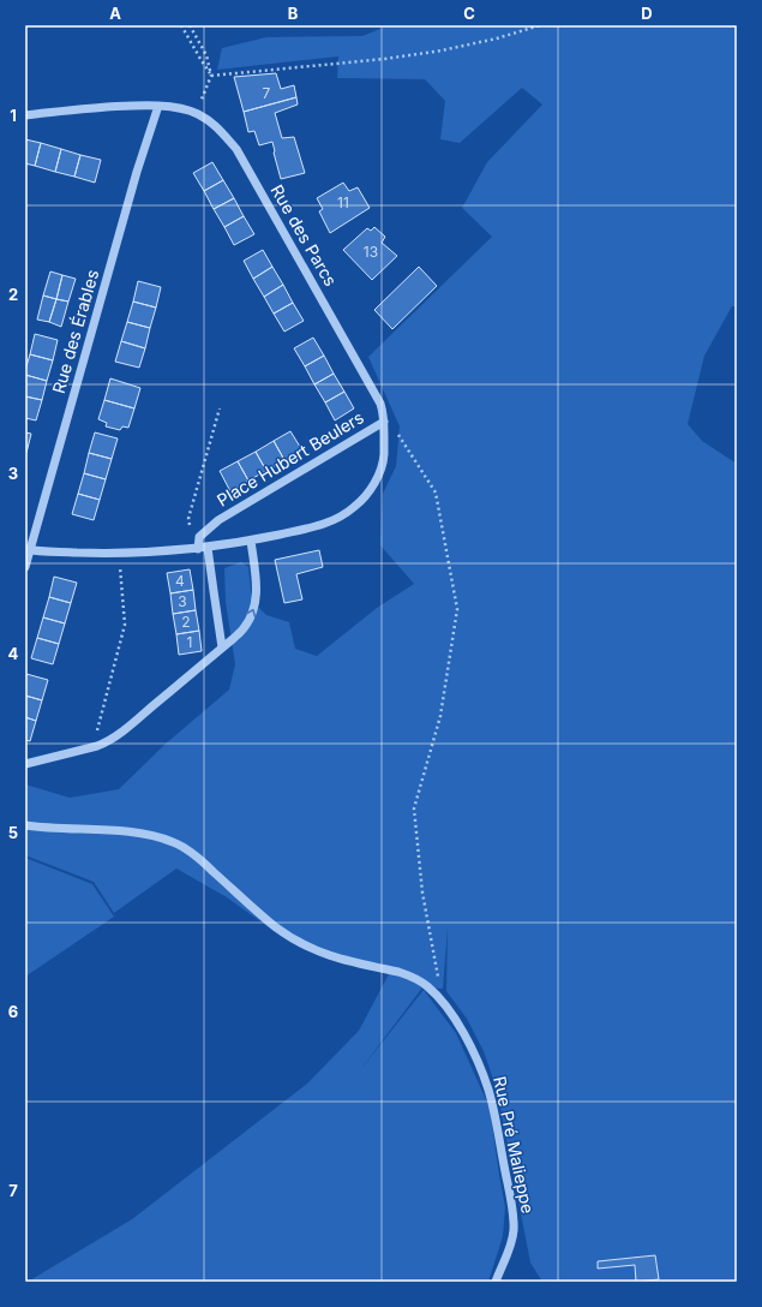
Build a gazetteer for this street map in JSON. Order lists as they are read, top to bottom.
{
  "streets": {
    "street": [
      "Rue des Parcs",
      "Rue des Érables",
      "Place Hubert Beulers",
      "Rue Pré Malieppe"
    ]
  },
  "crossings": [
    ["Rue des Parcs", "Rue des Érables"],
    ["Rue des Parcs", "Place Hubert Beulers"],
    ["Rue des Érables", "Place Hubert Beulers"]
  ],
  "house_numbers": [
    "7",
    "11",
    "13",
    "4",
    "3",
    "2",
    "1"
  ],
  "grid": {
    "columns": [
      "A",
      "B",
      "C",
      "D"
    ],
    "rows": [
      "1",
      "2",
      "3",
      "4",
      "5",
      "6",
      "7"
    ]
  }
}
